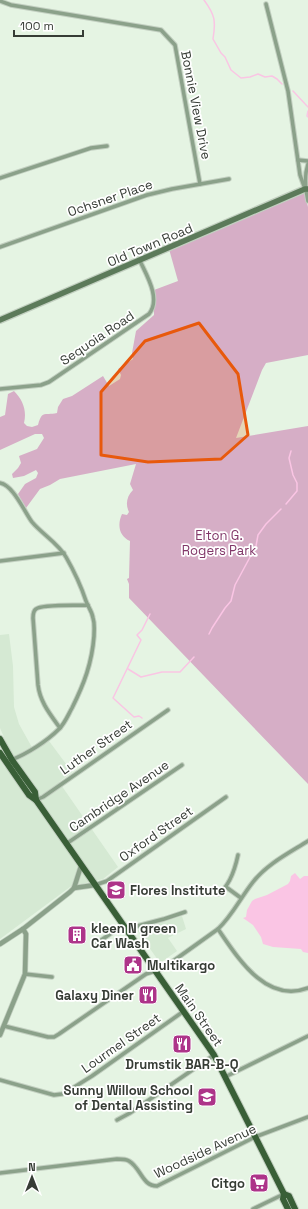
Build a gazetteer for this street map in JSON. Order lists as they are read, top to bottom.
{
  "streets": {
    "main road": ["Old Town Road", "Main Street"],
    "street": [
      "Bonnie View Drive",
      "Ochsner Place",
      "Sequoia Road",
      "Luther Street",
      "Cambridge Avenue",
      "Oxford Street",
      "Lourmel Street",
      "Woodside Avenue"
    ]
  },
  "crossings": [
    ["Bonnie View Drive", "Ochsner Place"],
    ["Old Town Road", "Sequoia Road"],
    ["Luther Street", "Main Street"],
    ["Cambridge Avenue", "Main Street"],
    ["Oxford Street", "Main Street"],
    ["Main Street", "Lourmel Street"],
    ["Main Street", "Woodside Avenue"]
  ],
  "parks": ["Elton G. Rogers Park"],
  "places": {
    "school or university": ["Flores Institute", "Sunny Willow School of Dental Assisting"],
    "building": ["kleen N green Car Wash"],
    "public building": ["Multikargo"],
    "restaurant": ["Galaxy Diner", "Drumstik BAR-B-Q"],
    "supermarket": ["Citgo"]
  },
  "scale_bar": "100 m",
  "north": "top"
}
